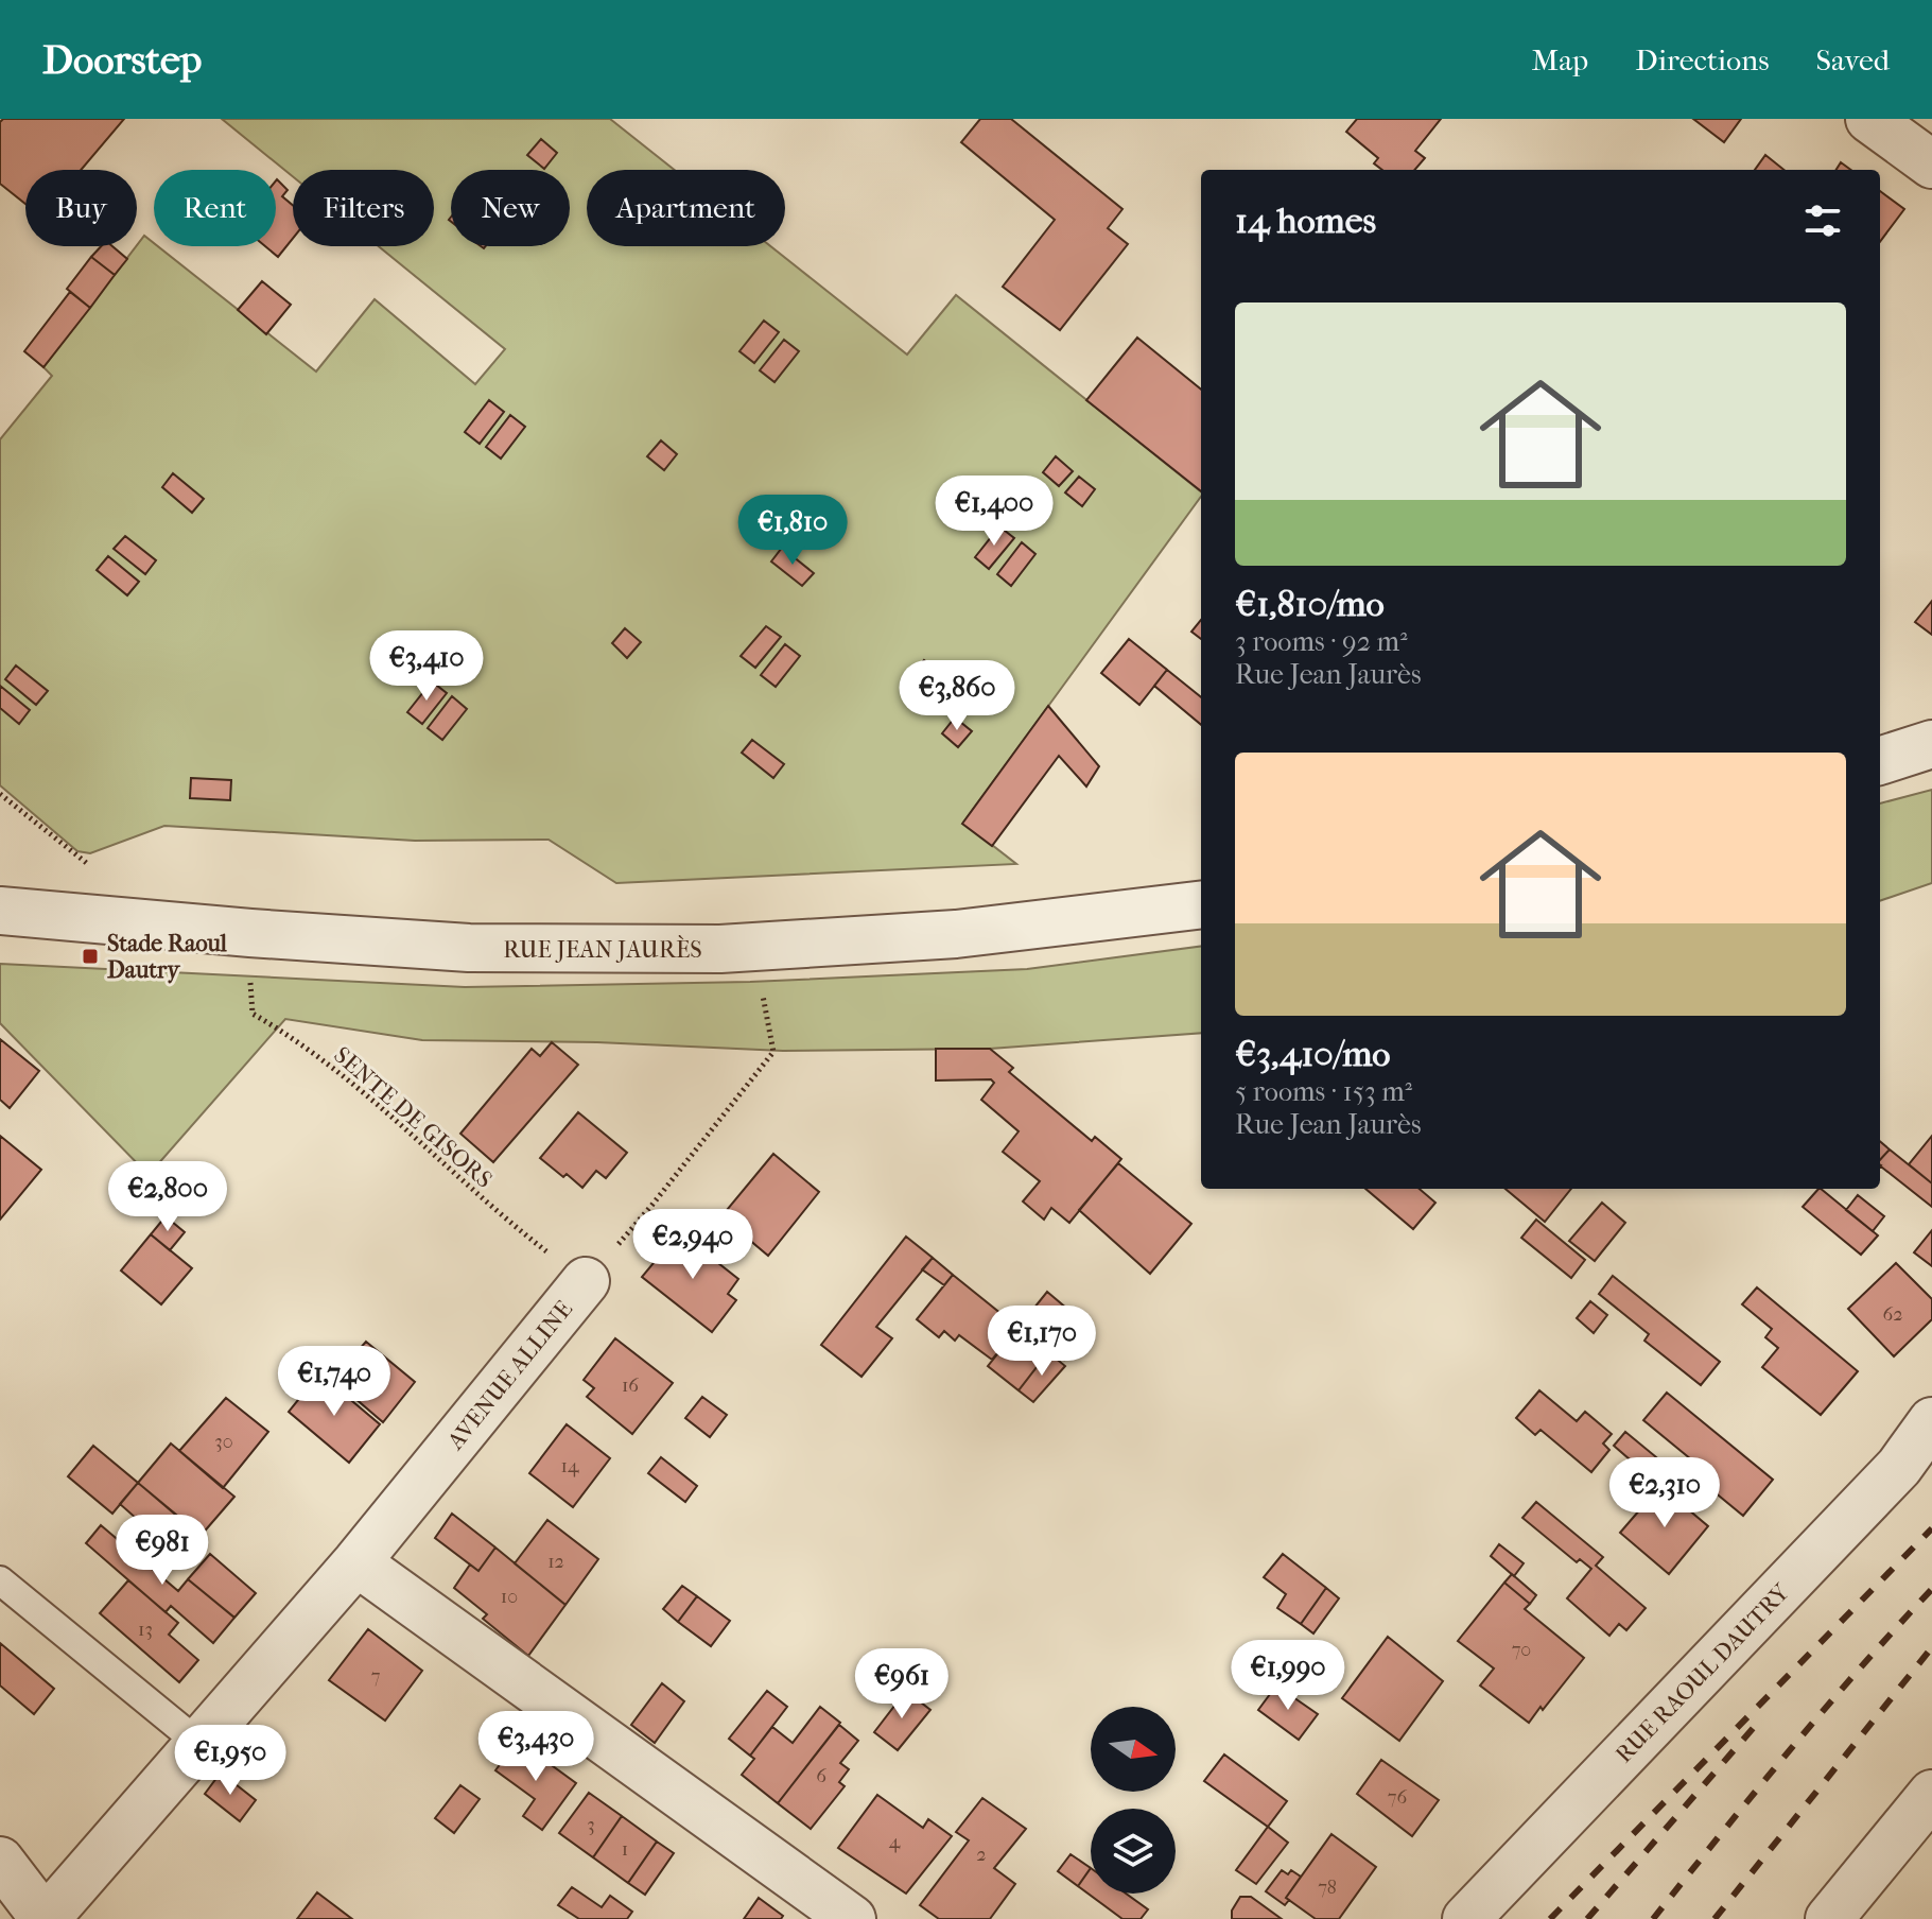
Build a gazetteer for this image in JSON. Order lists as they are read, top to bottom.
{
  "streets": {
    "street": ["RUE JEAN JAURÈS", "AVENUE ALLINE", "RUE RAOUL DAUTRY"],
    "path": ["SENTE DE GISORS"]
  },
  "crossings": [
    ["SENTE DE GISORS", "AVENUE ALLINE"]
  ],
  "places": {
    "transit": ["Stade Raoul Dautry"]
  },
  "house_numbers": [
    "62",
    "16",
    "30",
    "14",
    "12",
    "10",
    "13",
    "70",
    "7",
    "6",
    "76",
    "3",
    "4",
    "1",
    "2",
    "78"
  ],
  "north": "right",
  "page": {
    "header": "Doorstep",
    "nav": ["Map", "Directions", "Saved"],
    "chip": [
      "Buy",
      "Rent",
      "Filters",
      "New",
      "Apartment"
    ],
    "heading": "14 homes",
    "list": [
      {
        "name": "€1,810/mo",
        "note": "3 rooms · 92 m² · Rue Jean Jaurès"
      },
      {
        "name": "€3,410/mo",
        "note": "5 rooms · 153 m² · Rue Jean Jaurès"
      }
    ],
    "price": [
      "€1,400",
      "€1,810",
      "€3,410",
      "€3,860",
      "€2,800",
      "€2,940",
      "€1,170",
      "€1,740",
      "€2,310",
      "€981",
      "€1,990",
      "€961",
      "€3,430",
      "€1,950"
    ]
  }
}
